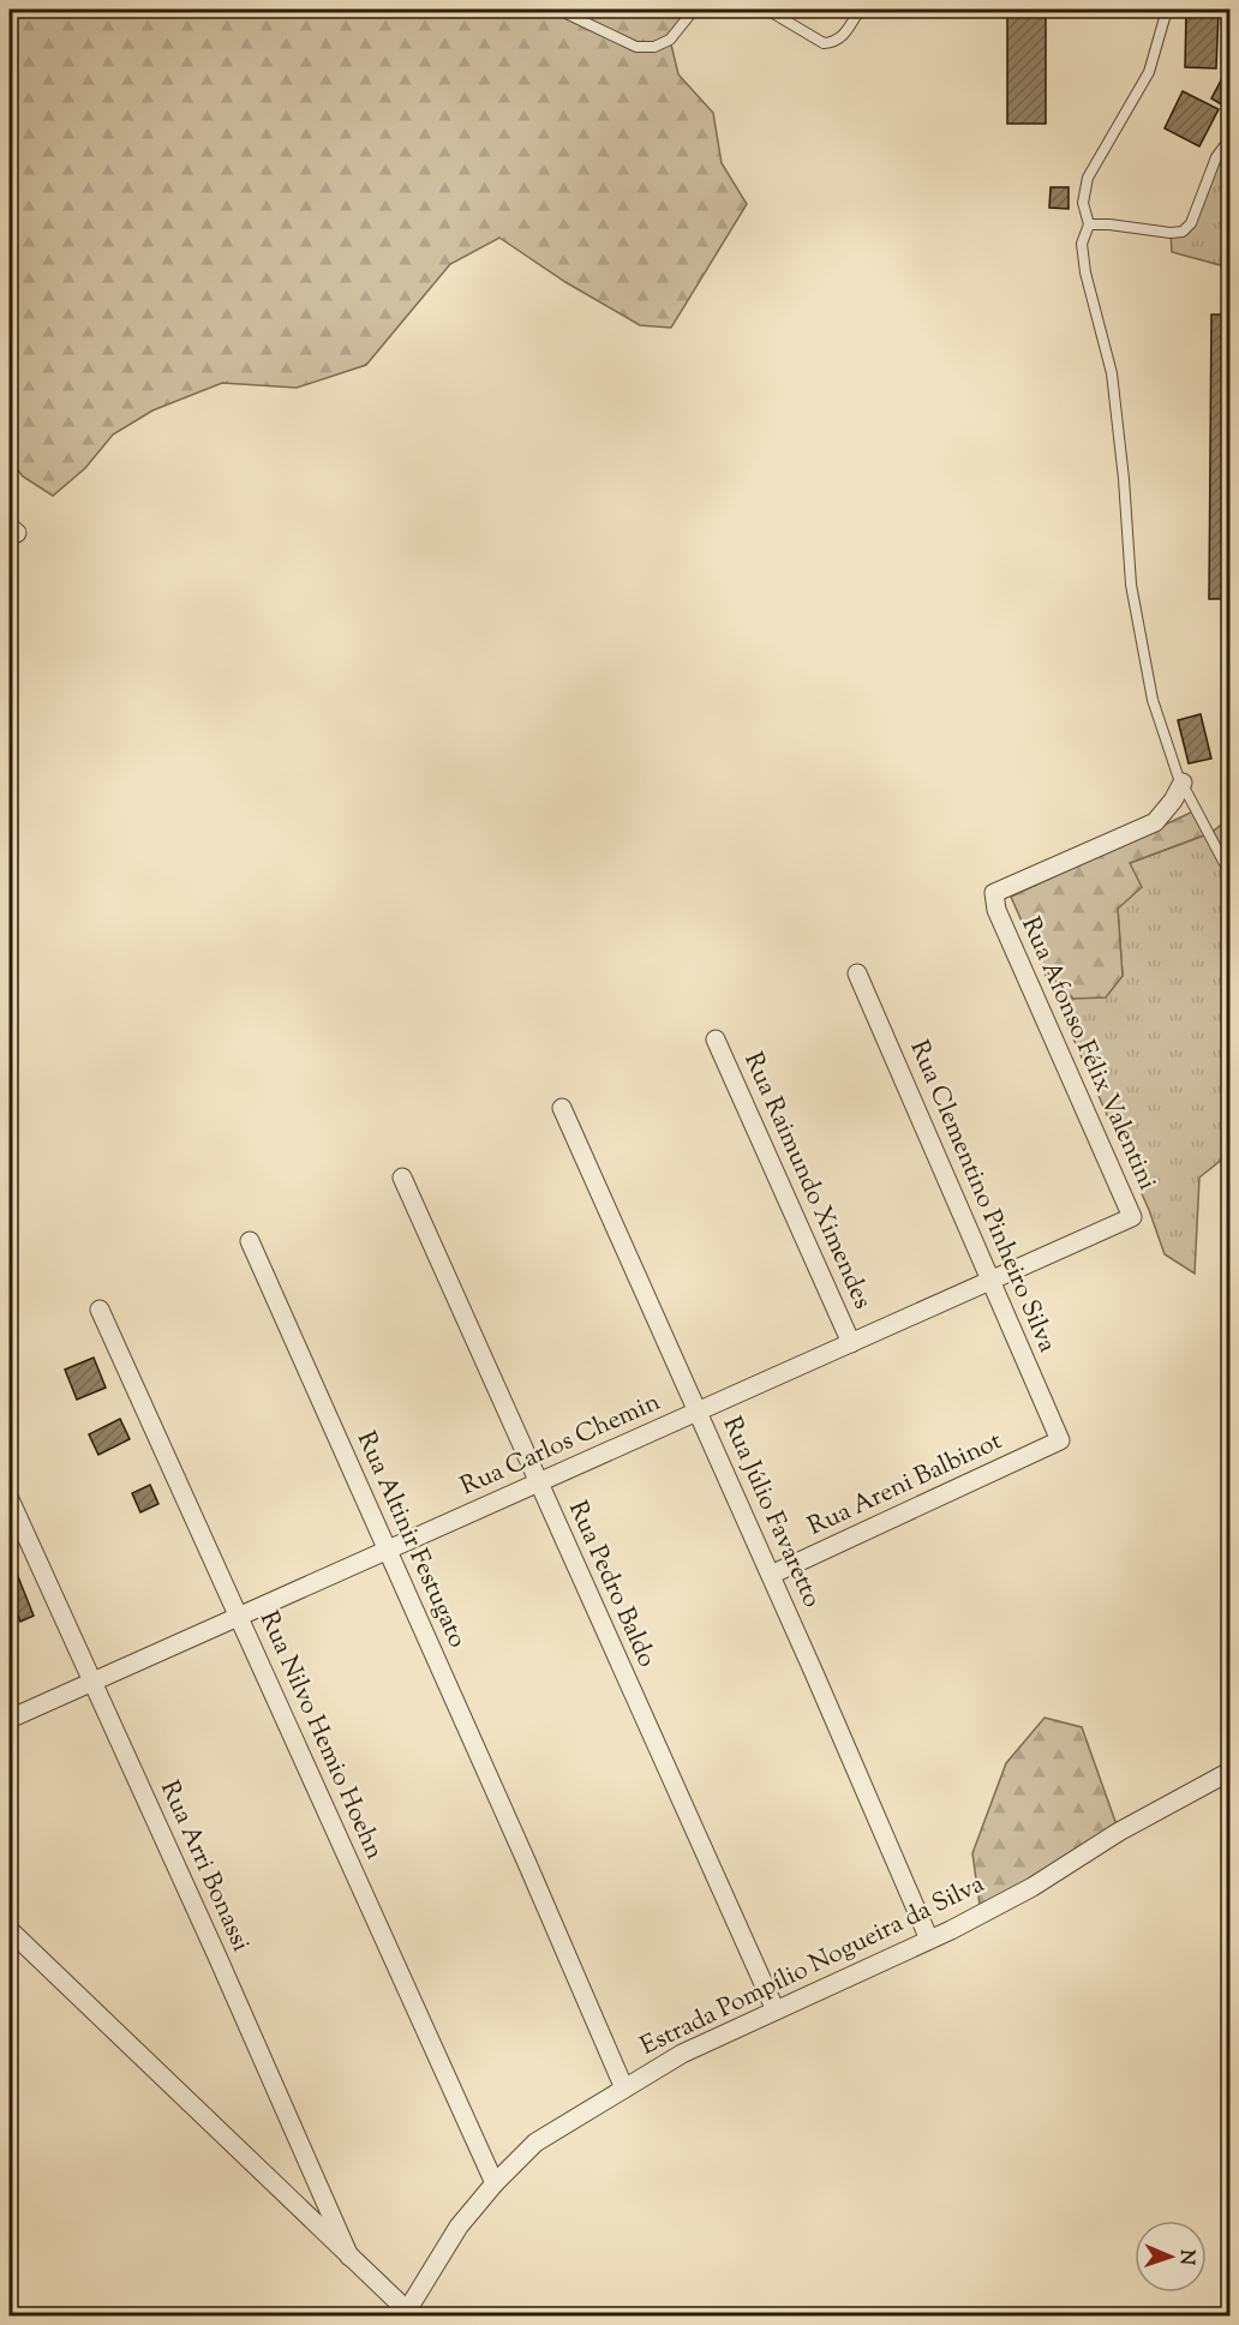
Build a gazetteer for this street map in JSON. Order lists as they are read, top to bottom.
{
  "streets": {
    "street": [
      "Rua Afonso Félix Valentini",
      "Rua Raimundo Ximendes",
      "Rua Clementino Pinheiro Silva",
      "Rua Carlos Chemin",
      "Rua Areni Balbinot",
      "Rua Júlio Favaretto",
      "Rua Altinir Festugato",
      "Rua Pedro Baldo",
      "Rua Nilvo Hemio Hoehn",
      "Rua Arri Bonassi",
      "Estrada Pompílio Nogueira da Silva"
    ]
  },
  "crossings": [
    ["Rua Afonso Félix Valentini", "Rua Carlos Chemin"],
    ["Rua Raimundo Ximendes", "Rua Carlos Chemin"],
    ["Rua Clementino Pinheiro Silva", "Rua Carlos Chemin"],
    ["Rua Clementino Pinheiro Silva", "Rua Areni Balbinot"],
    ["Rua Carlos Chemin", "Rua Júlio Favaretto"],
    ["Rua Carlos Chemin", "Rua Altinir Festugato"],
    ["Rua Carlos Chemin", "Rua Pedro Baldo"],
    ["Rua Carlos Chemin", "Rua Nilvo Hemio Hoehn"],
    ["Rua Carlos Chemin", "Rua Arri Bonassi"],
    ["Rua Areni Balbinot", "Rua Júlio Favaretto"],
    ["Rua Júlio Favaretto", "Estrada Pompílio Nogueira da Silva"],
    ["Rua Altinir Festugato", "Estrada Pompílio Nogueira da Silva"],
    ["Rua Pedro Baldo", "Estrada Pompílio Nogueira da Silva"],
    ["Rua Nilvo Hemio Hoehn", "Estrada Pompílio Nogueira da Silva"]
  ],
  "north": "right"
}
